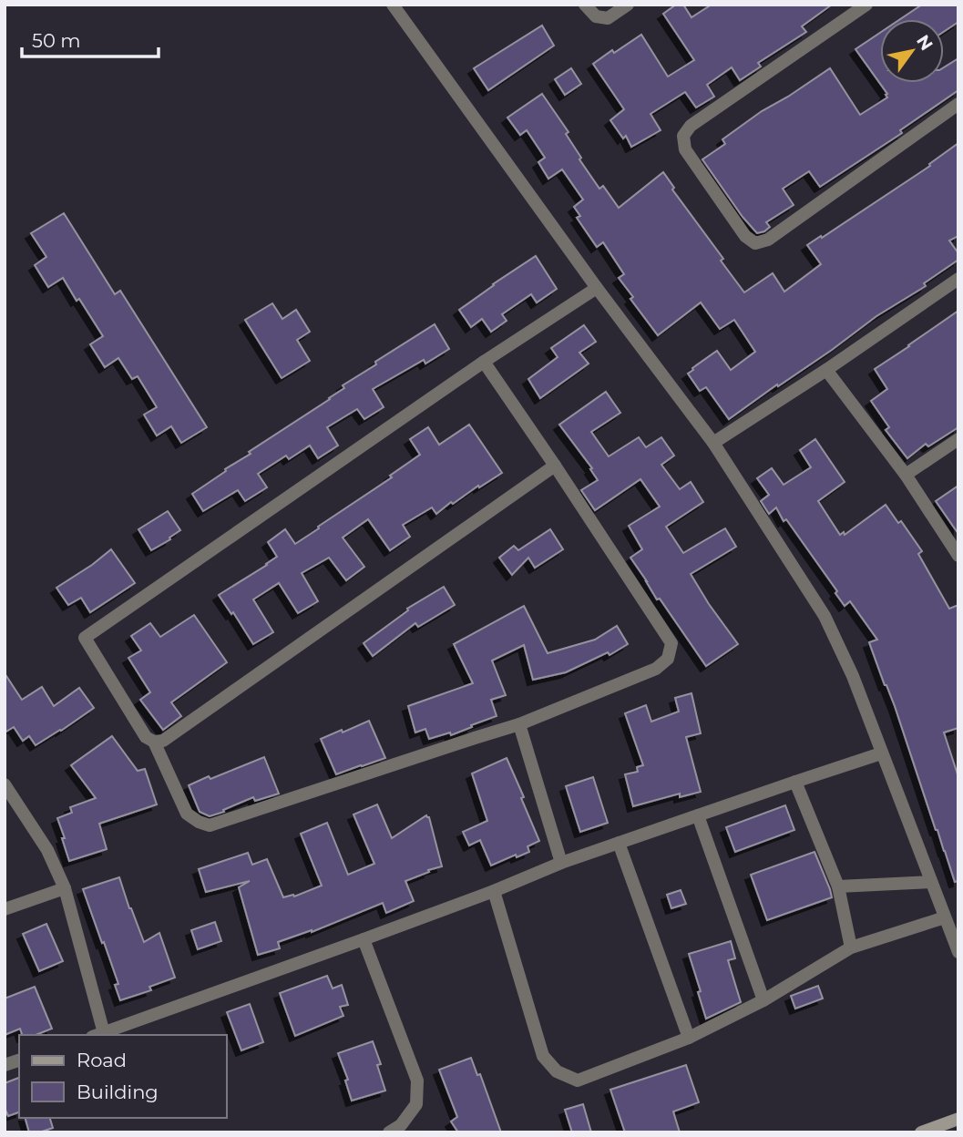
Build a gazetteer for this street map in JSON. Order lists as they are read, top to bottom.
{
  "legend": ["Road", "Building"],
  "scale_bar": "50 m",
  "north": "top right"
}
